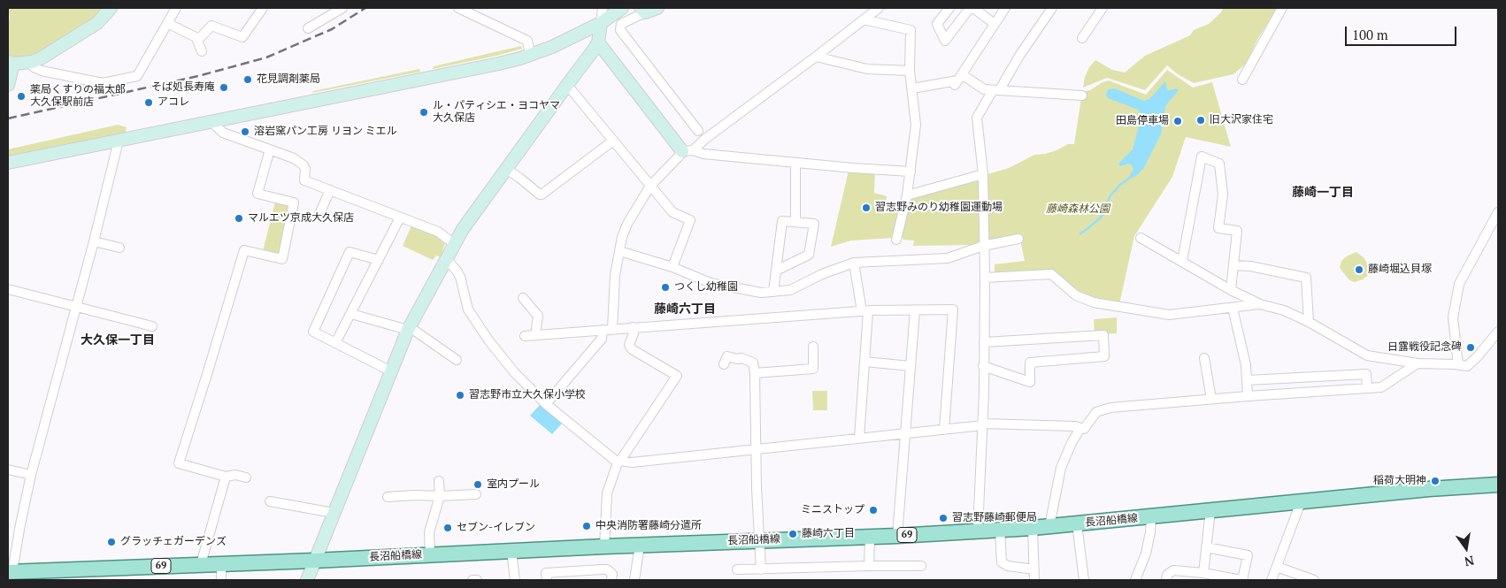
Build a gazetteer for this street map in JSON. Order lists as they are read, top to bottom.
{
  "streets": {
    "main road": ["長沼船橋線", "69"]
  },
  "districts": ["藤崎一丁目", "藤崎六丁目", "大久保一丁目"],
  "parks": ["藤崎森林公園"],
  "places": [
    "花見調剤薬局",
    "そば処長寿庵",
    "薬局くすりの福太郎 大久保駅前店",
    "アコレ",
    "ル・パティシエ・ヨコヤマ 大久保店",
    "旧大沢家住宅",
    "田島停車場",
    "溶岩窯パン工房 リヨン ミエル",
    "習志野みのり幼稚園運動場",
    "マルエツ京成大久保店",
    "藤崎堀込貝塚",
    "つくし幼稚園",
    "日露戦役記念碑",
    "習志野市立大久保小学校",
    "稲荷大明神",
    "室内プール",
    "ミニストップ",
    "習志野藤崎郵便局",
    "中央消防署藤崎分遣所",
    "セブン-イレブン",
    "藤崎六丁目",
    "グラッチェガーデンズ"
  ],
  "scale_bar": "100 m",
  "north": "bottom"
}
